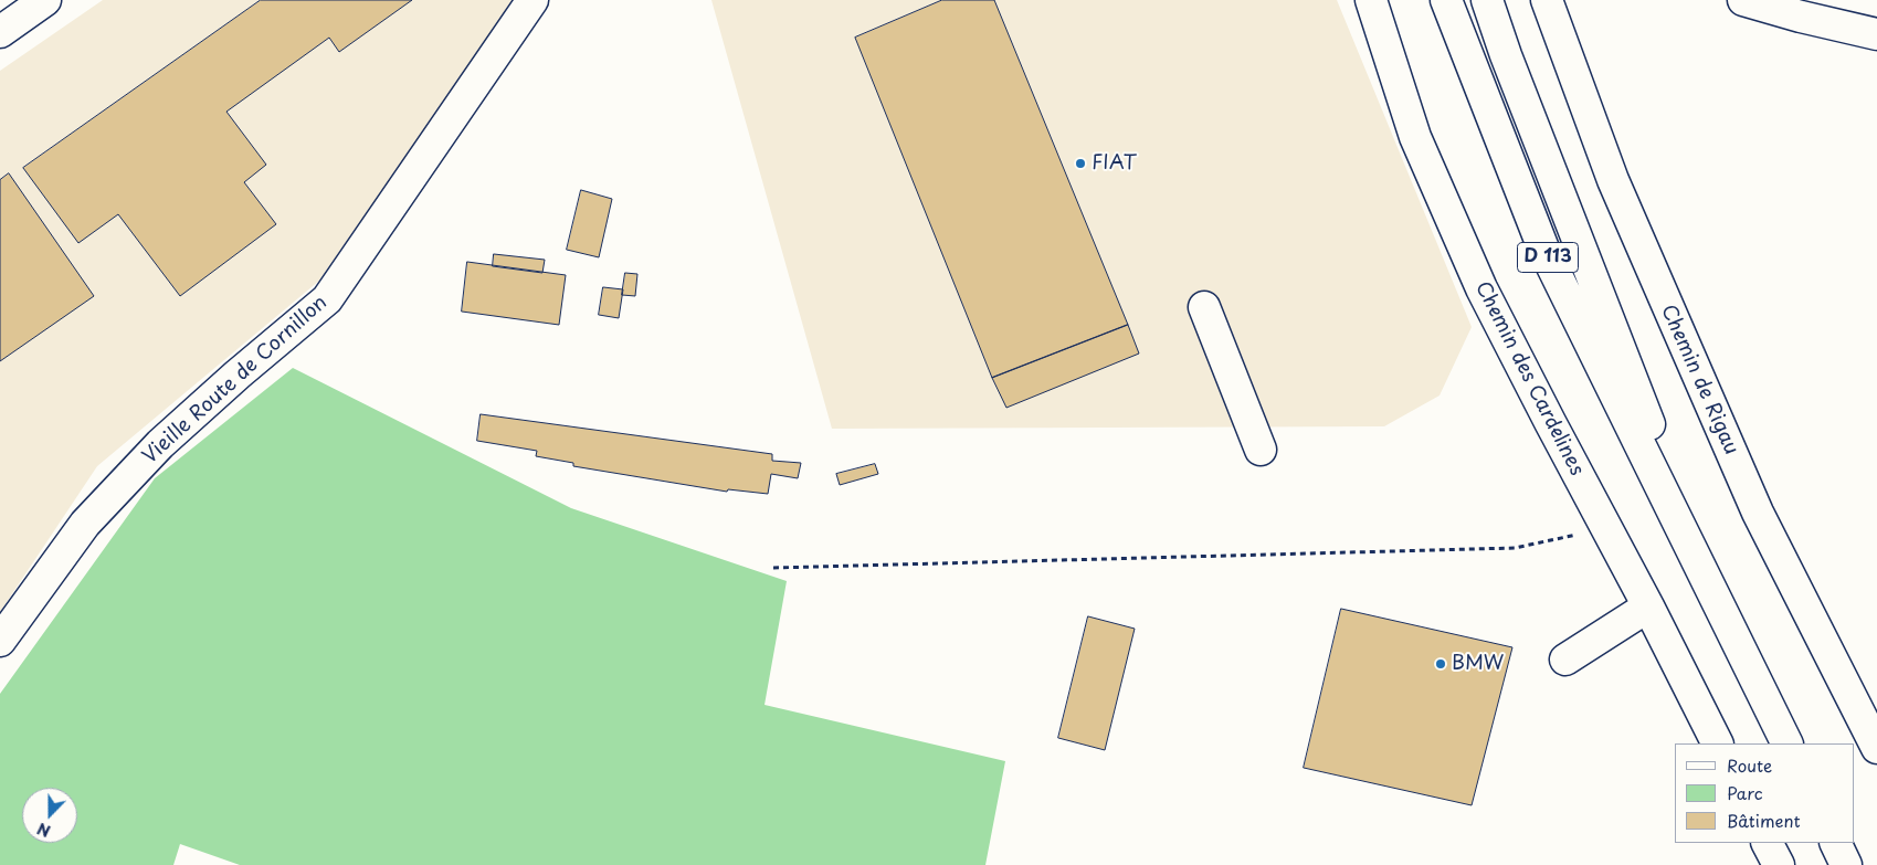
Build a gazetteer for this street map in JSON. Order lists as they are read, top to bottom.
{
  "streets": {
    "street": [
      "D 113",
      "Chemin des Cardelines",
      "Vieille Route de Cornillon",
      "Chemin de Rigau"
    ]
  },
  "places": ["FIAT", "BMW"],
  "legend": ["Route", "Parc", "Bâtiment"],
  "north": "bottom"
}
